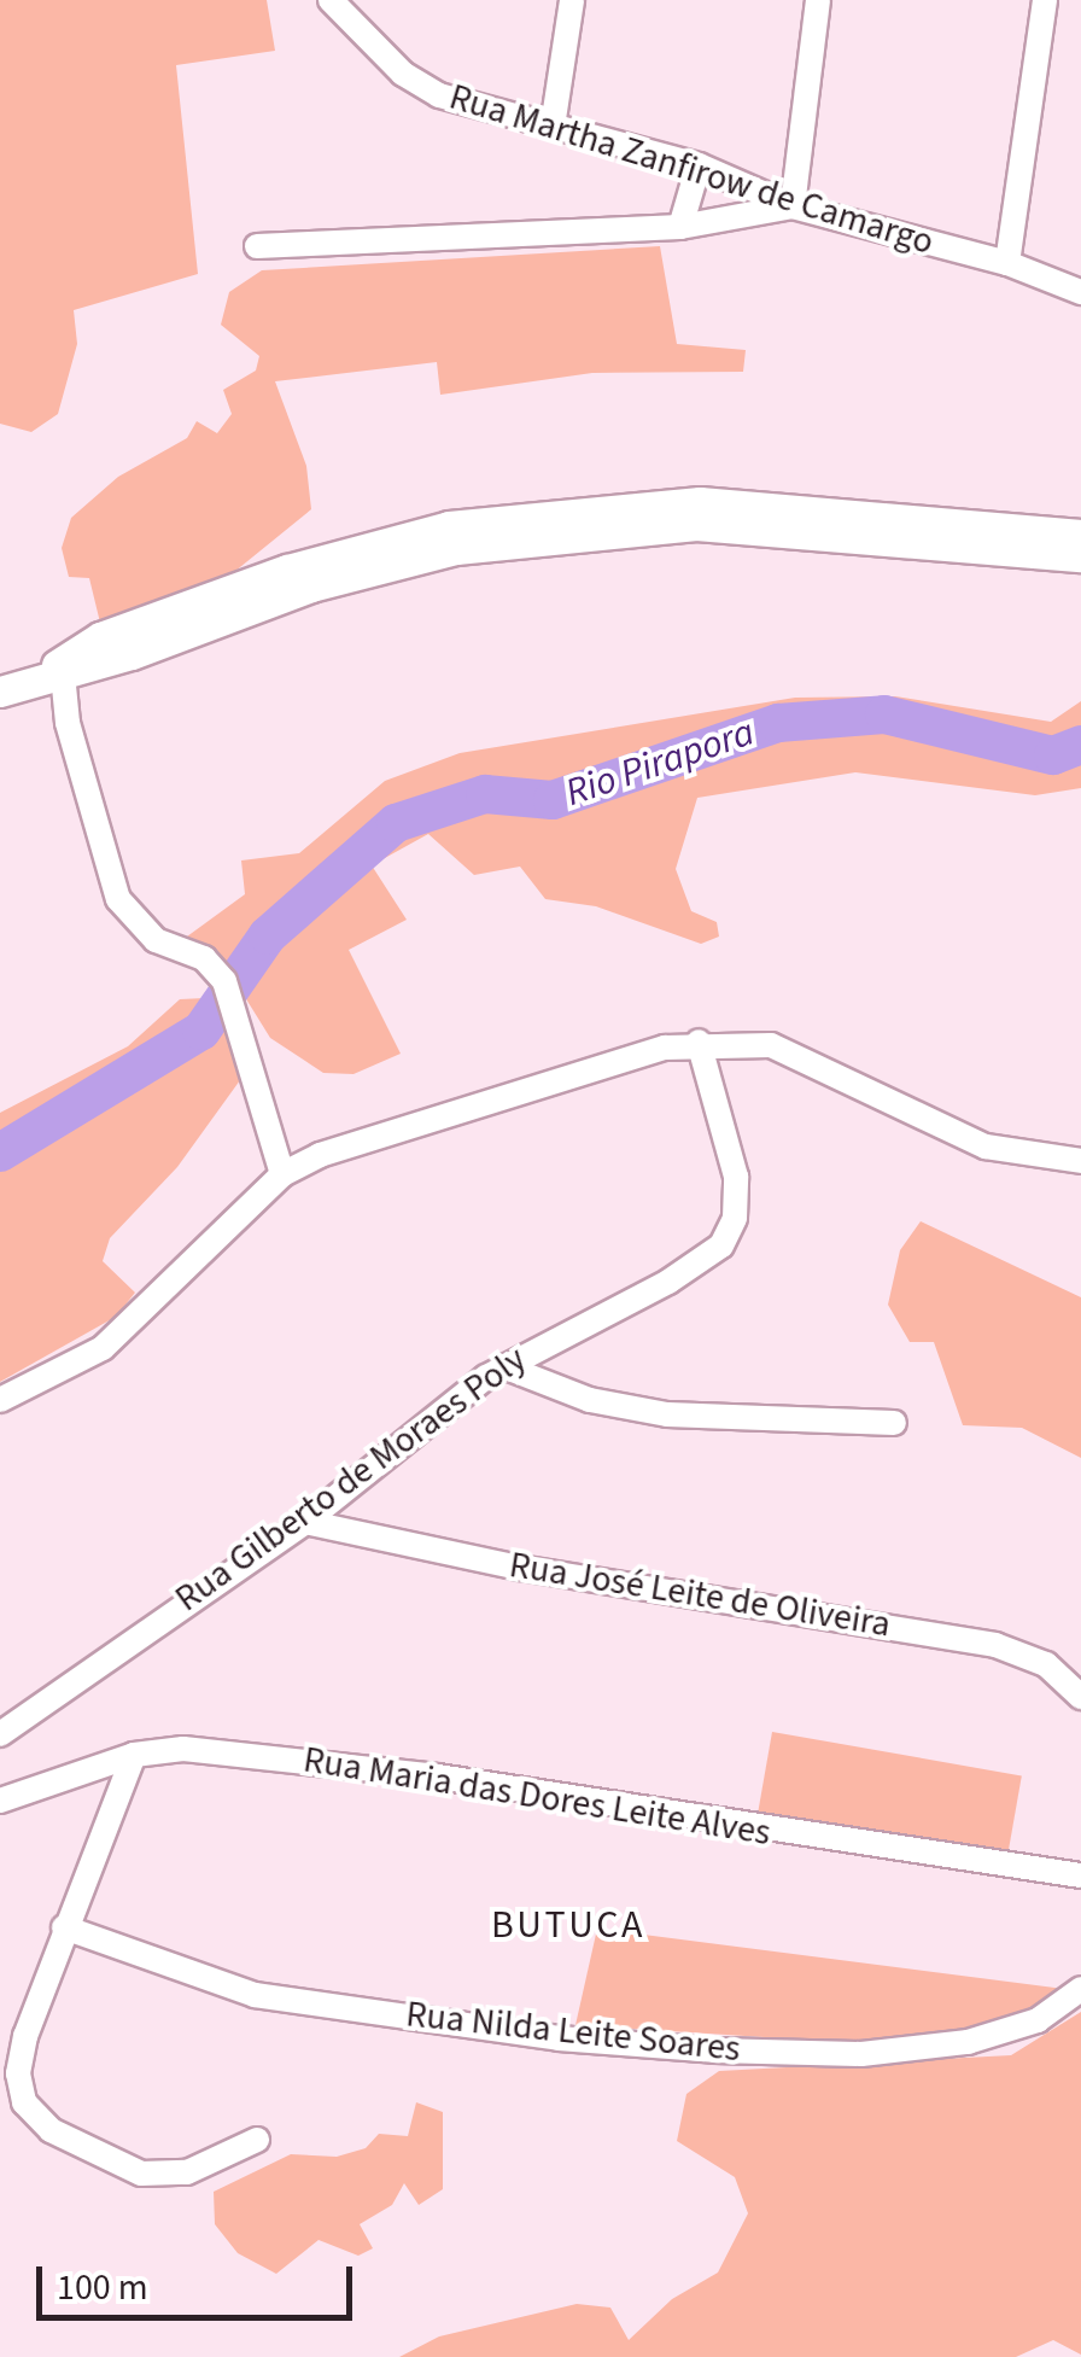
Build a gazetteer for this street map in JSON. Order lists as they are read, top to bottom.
{
  "streets": {
    "street": [
      "Rua Martha Zanfirow de Camargo",
      "Rua Gilberto de Moraes Poly",
      "Rua José Leite de Oliveira",
      "Rua Maria das Dores Leite Alves",
      "Rua Nilda Leite Soares"
    ]
  },
  "crossings": [
    ["Rua Gilberto de Moraes Poly", "Rua José Leite de Oliveira"]
  ],
  "districts": ["BUTUCA"],
  "water": ["Rio Pirapora"],
  "scale_bar": "100 m"
}
